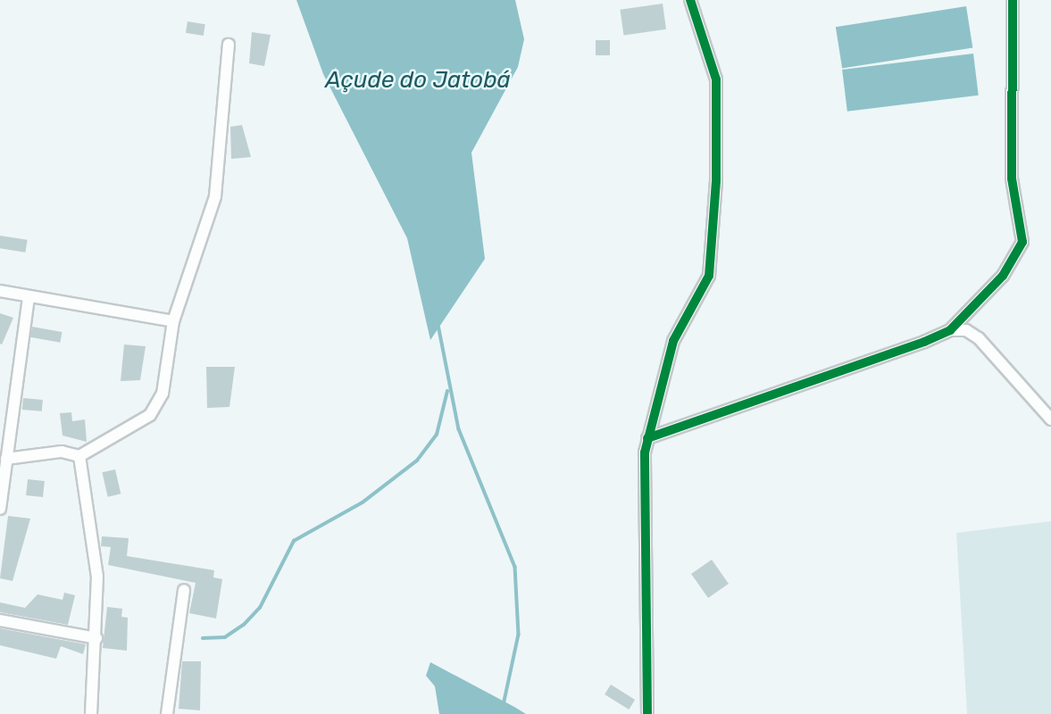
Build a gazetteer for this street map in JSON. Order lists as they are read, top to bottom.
{
  "water": ["Açude do Jatobá"]
}
